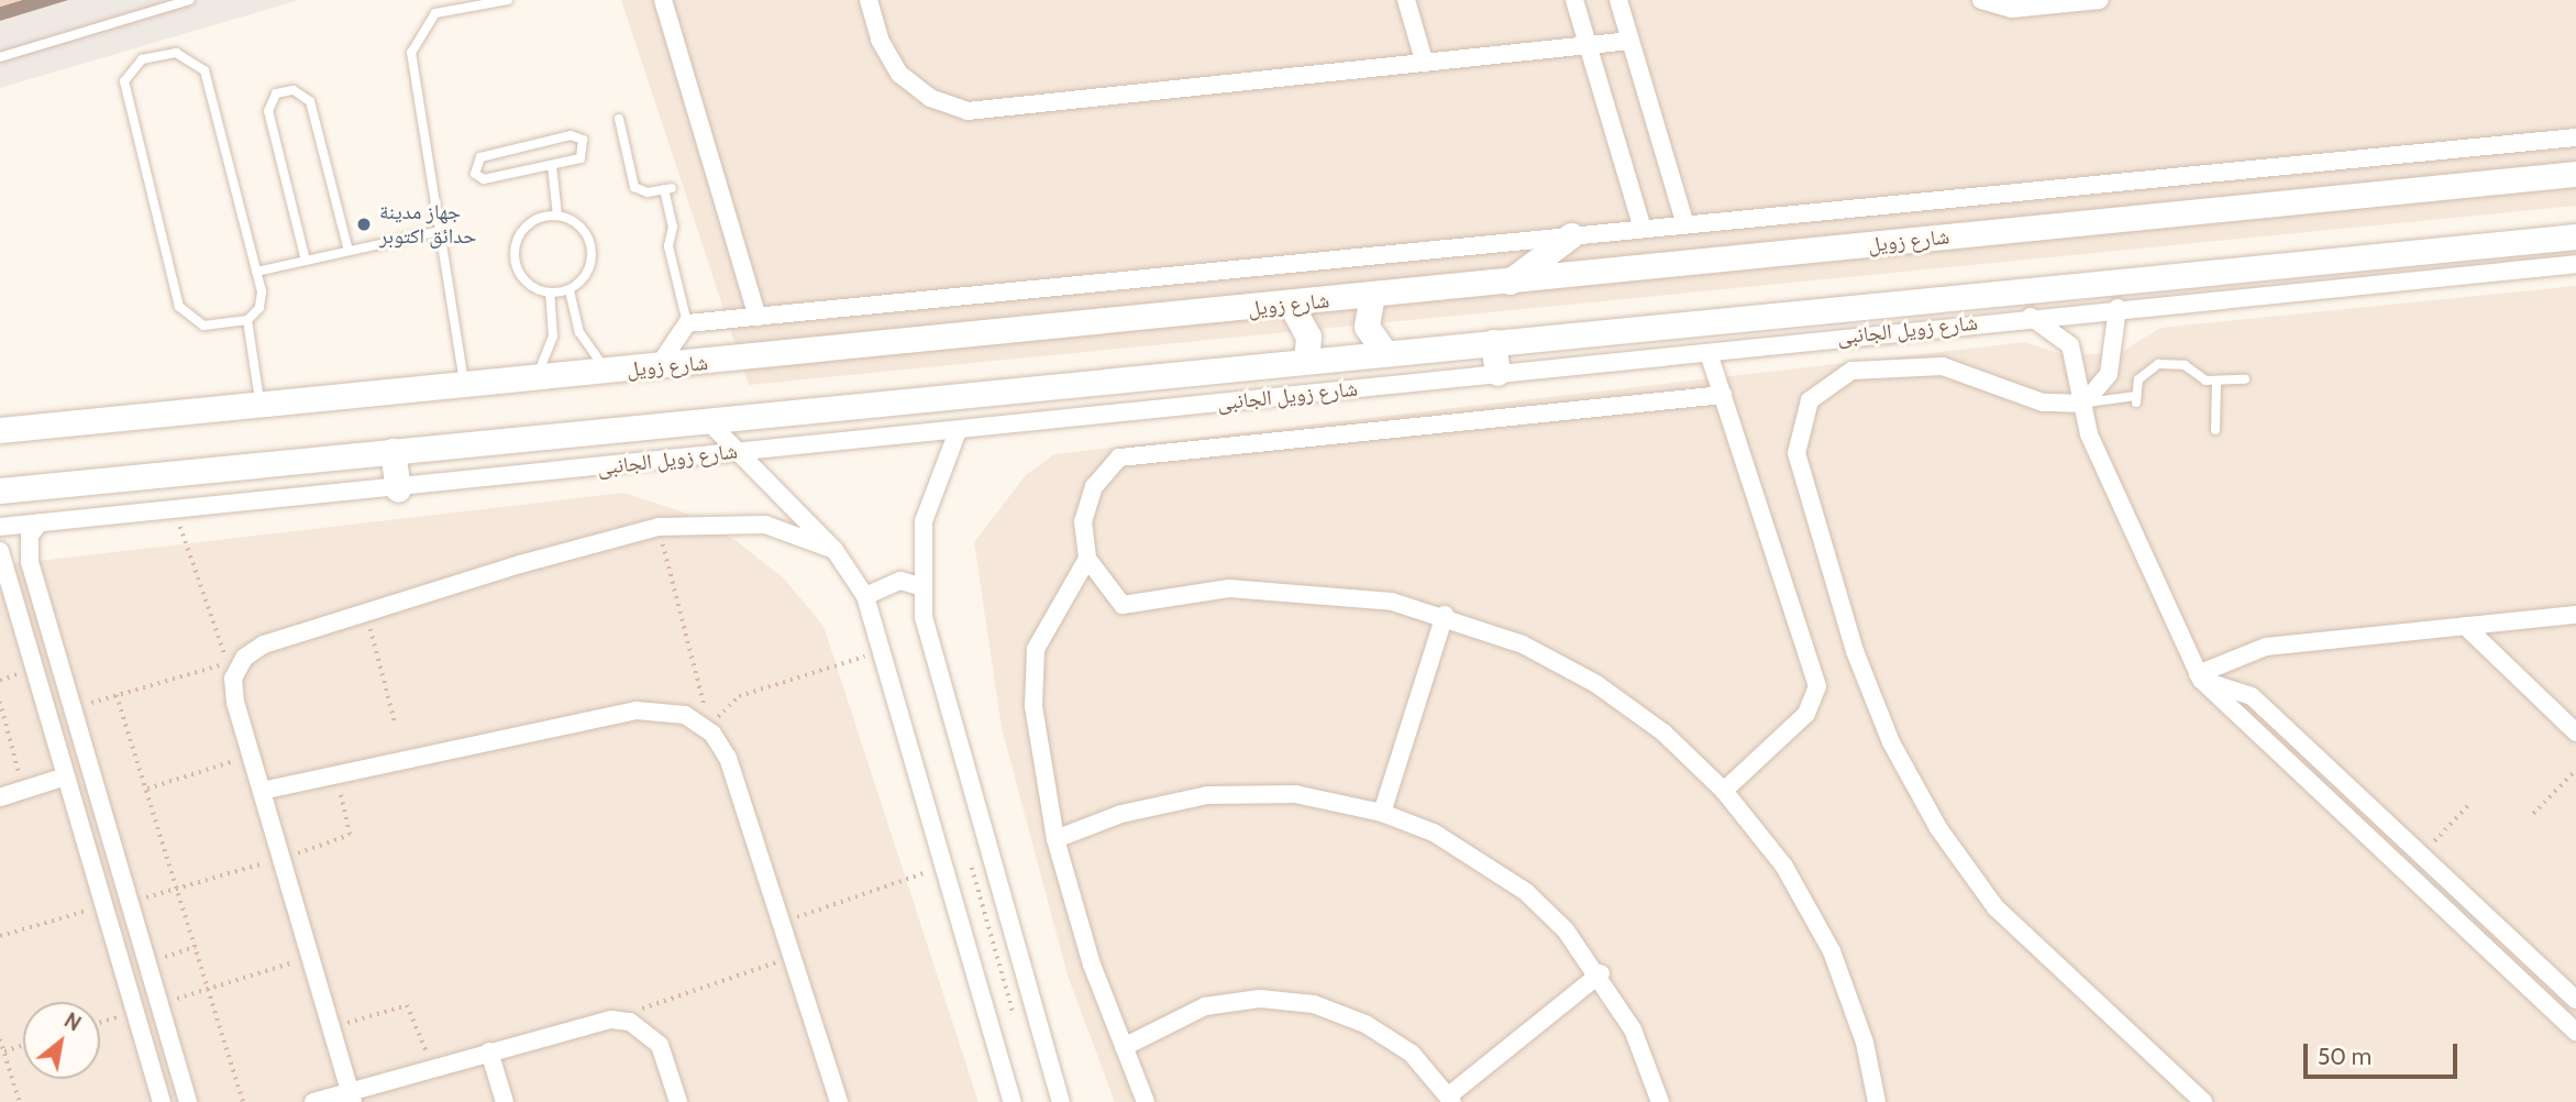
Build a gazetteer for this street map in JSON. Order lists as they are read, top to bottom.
{
  "streets": {
    "main road": ["شارع زويل"],
    "street": ["شارع زويل الجانبى"]
  },
  "places": ["جهاز مدينة حدائق اكتوبر"],
  "scale_bar": "50 m",
  "north": "top right"
}
